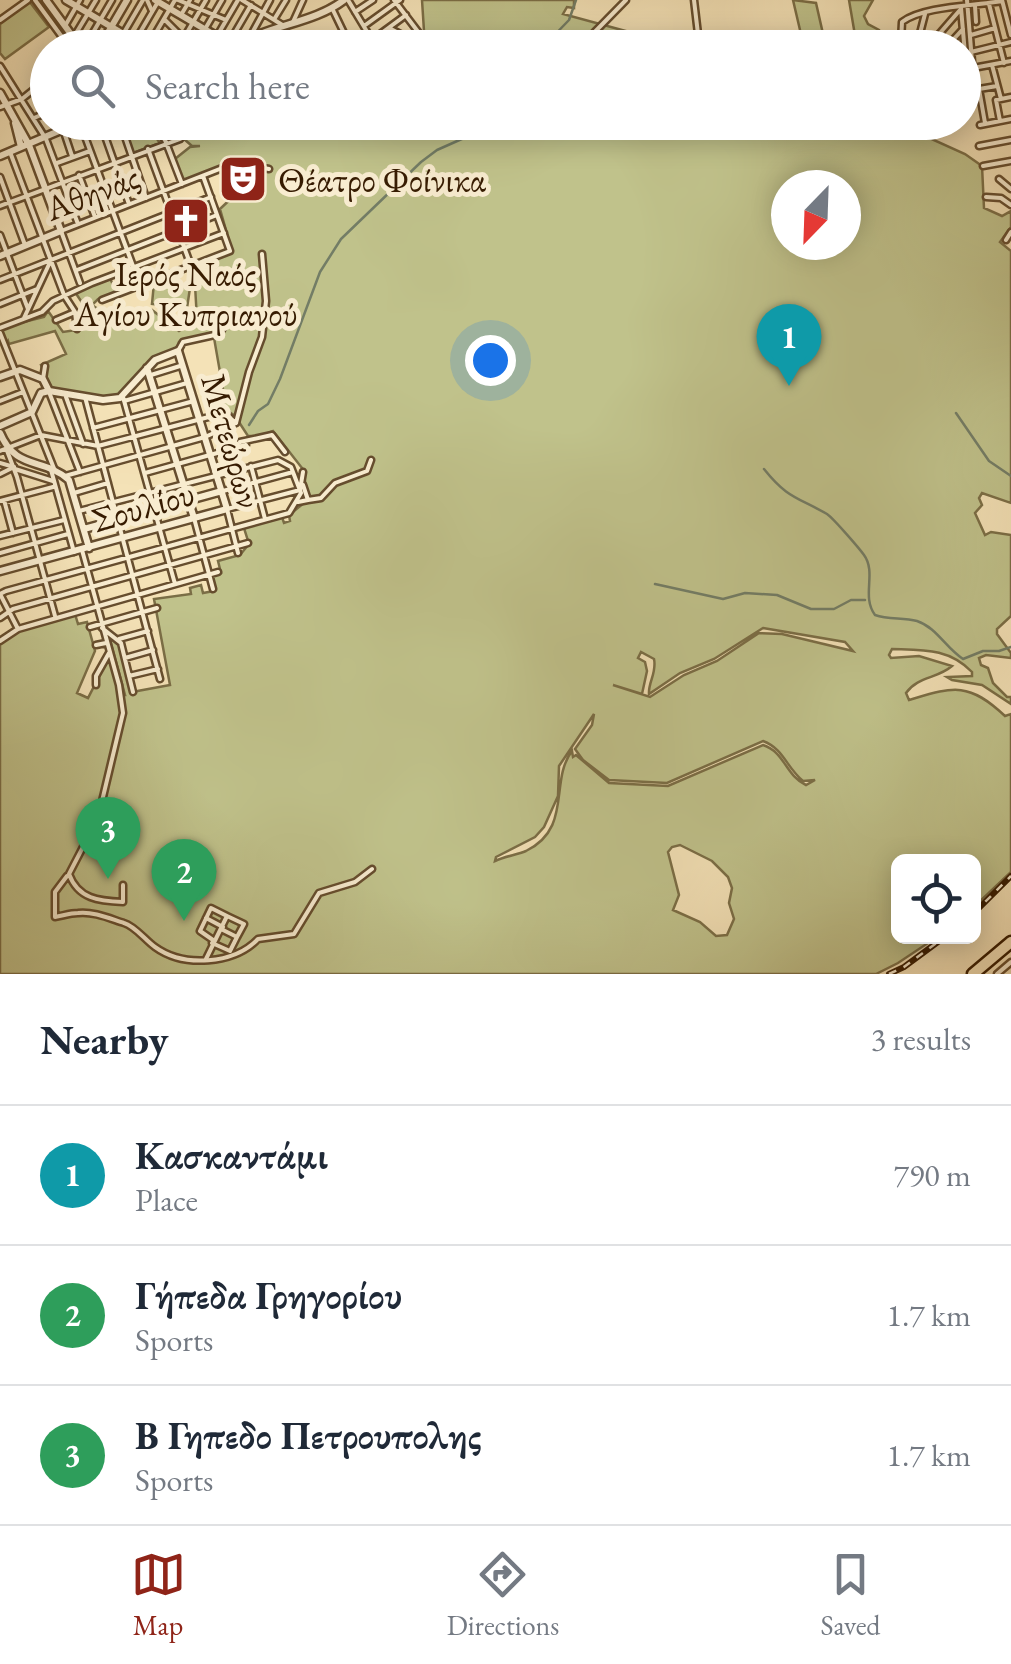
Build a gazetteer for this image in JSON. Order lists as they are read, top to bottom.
{
  "streets": {
    "street": ["Αθηνάς", "Μετεώρων", "Σουλίου"]
  },
  "crossings": [
    ["Μετεώρων", "Σουλίου"]
  ],
  "places": {
    "theatre": ["Θέατρο Φοίνικα"],
    "church": ["Ιερός Ναός Αγίου Κυπριανού"]
  },
  "north": "bottom left",
  "page": {
    "search": "Search here",
    "pins": ["1", "3", "2"],
    "heading": ["Nearby", "3 results"],
    "list": [
      {
        "mark": "1",
        "name": "Κασκαντάμι",
        "note": "Place",
        "value": "790 m"
      },
      {
        "mark": "2",
        "name": "Γήπεδα Γρηγορίου",
        "note": "Sports",
        "value": "1.7 km"
      },
      {
        "mark": "3",
        "name": "Β Γηπεδο Πετρουπολης",
        "note": "Sports",
        "value": "1.7 km"
      }
    ],
    "nav": ["Map", "Directions", "Saved"]
  }
}
